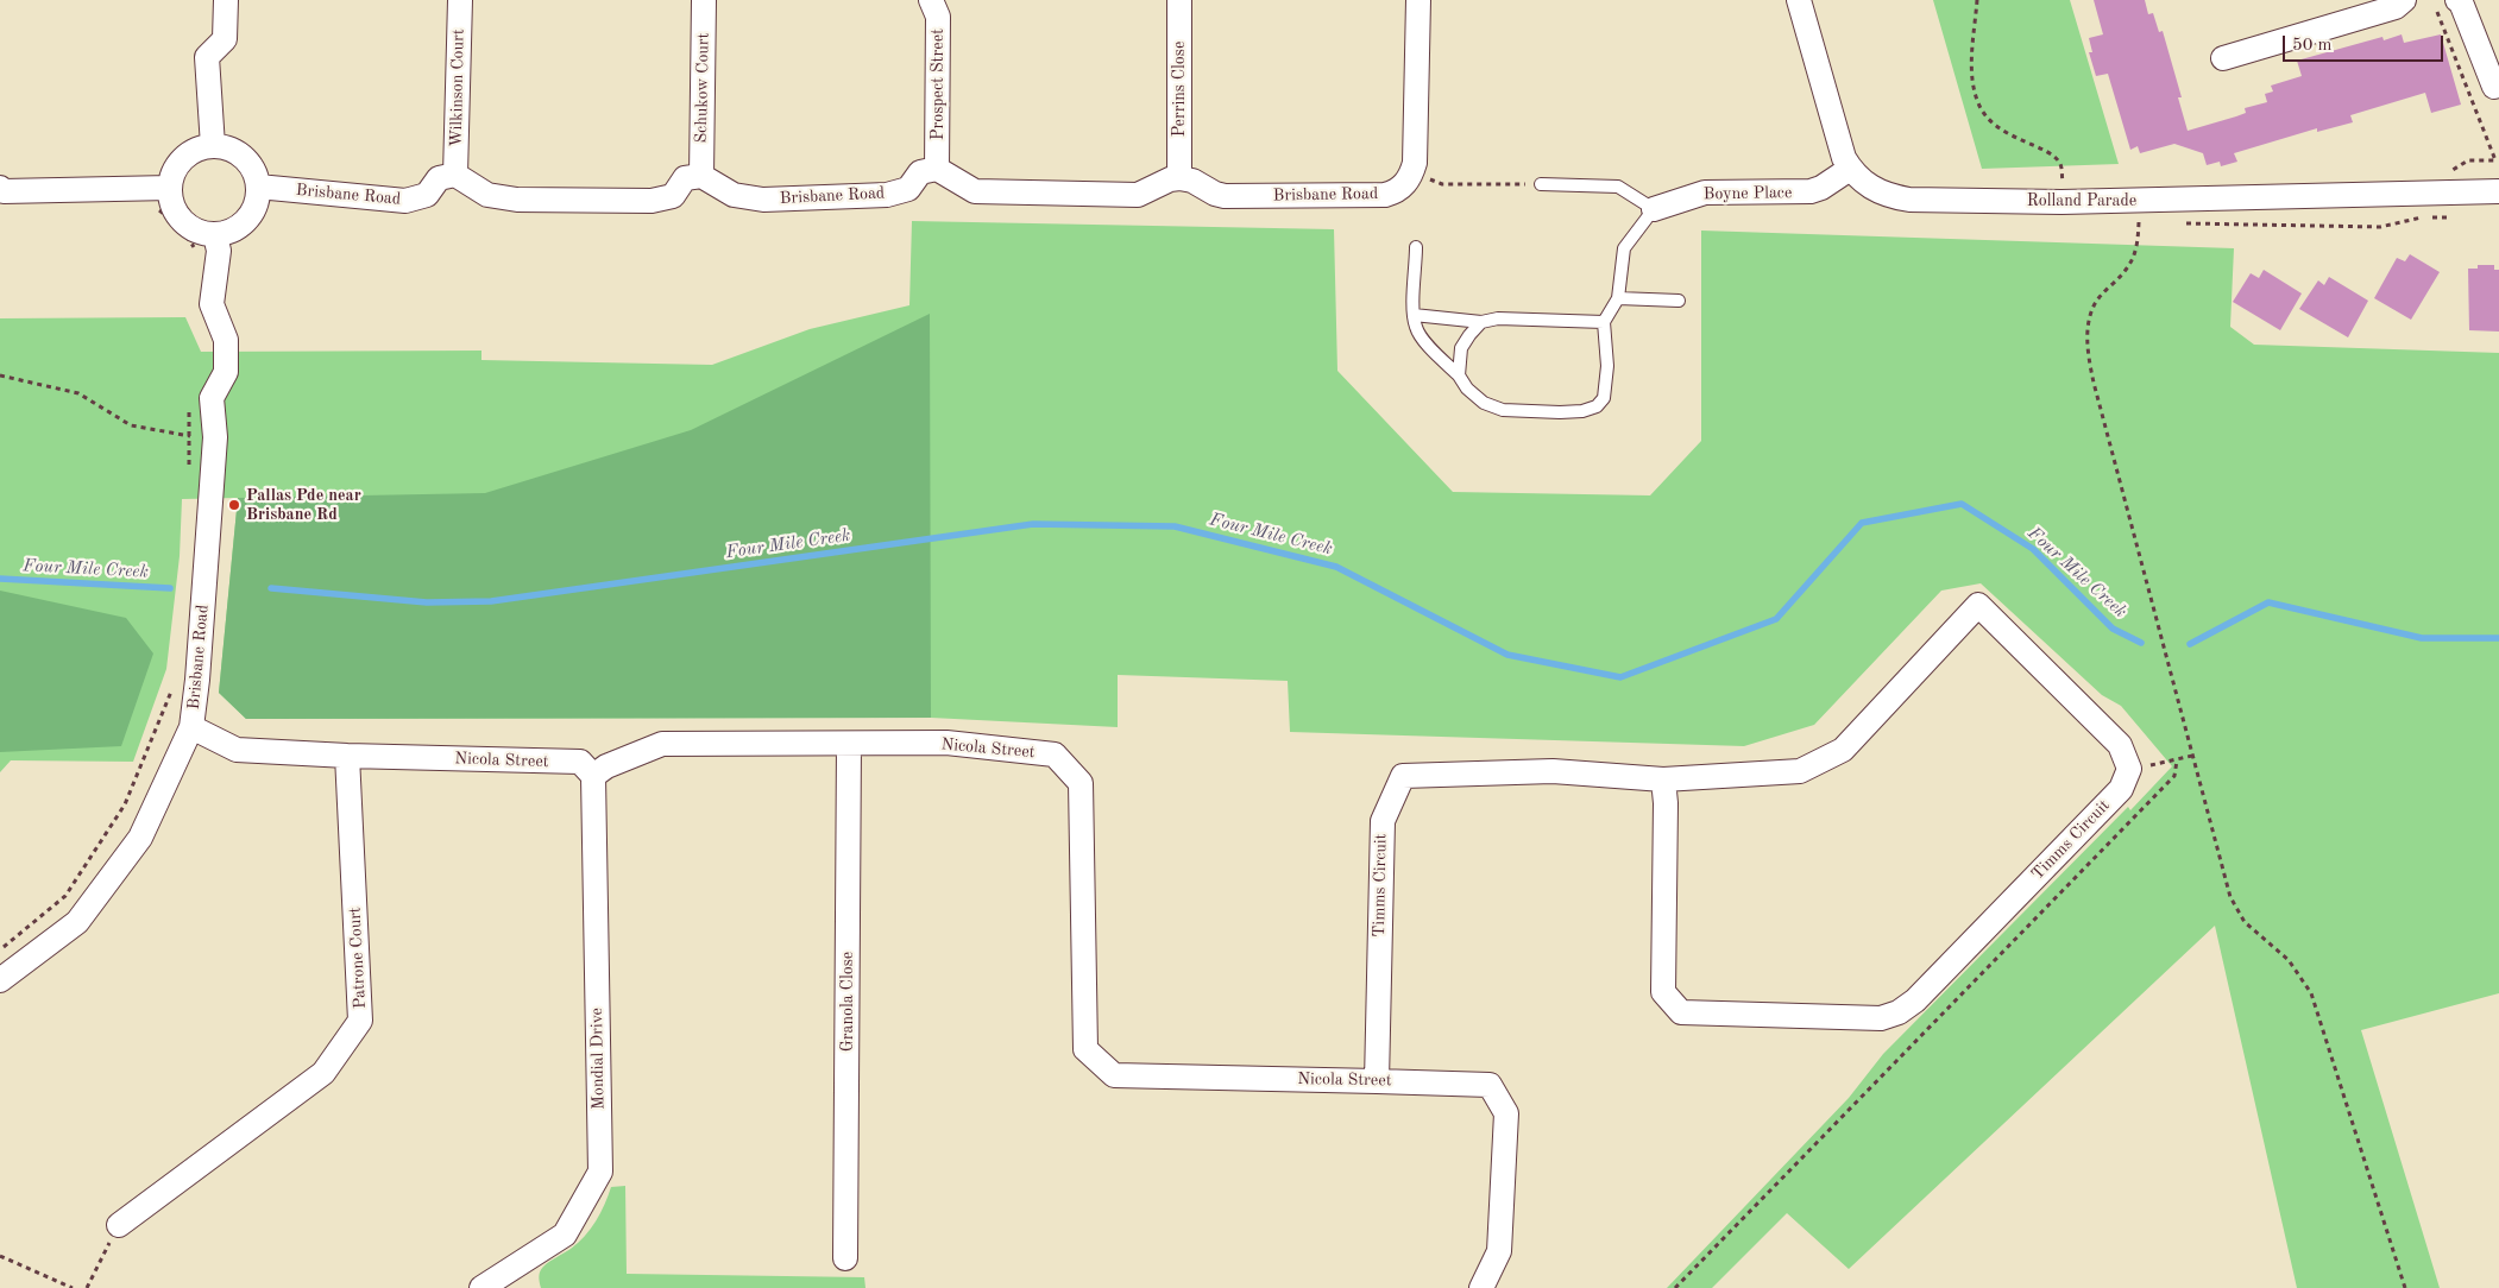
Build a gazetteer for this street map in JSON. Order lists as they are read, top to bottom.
{
  "streets": {
    "street": [
      "Prospect Street",
      "Wilkinson Court",
      "Schukow Court",
      "Perrins Close",
      "Boyne Place",
      "Brisbane Road",
      "Rolland Parade",
      "Nicola Street",
      "Timms Circuit",
      "Patrone Court",
      "Granola Close",
      "Mondial Drive"
    ]
  },
  "crossings": [
    ["Prospect Street", "Brisbane Road"],
    ["Wilkinson Court", "Brisbane Road"],
    ["Schukow Court", "Brisbane Road"],
    ["Perrins Close", "Brisbane Road"],
    ["Boyne Place", "Rolland Parade"],
    ["Brisbane Road", "Nicola Street"],
    ["Nicola Street", "Timms Circuit"],
    ["Nicola Street", "Patrone Court"],
    ["Nicola Street", "Granola Close"],
    ["Nicola Street", "Mondial Drive"]
  ],
  "water": ["Four Mile Creek"],
  "places": ["Pallas Pde near Brisbane Rd"],
  "scale_bar": "50 m"
}
